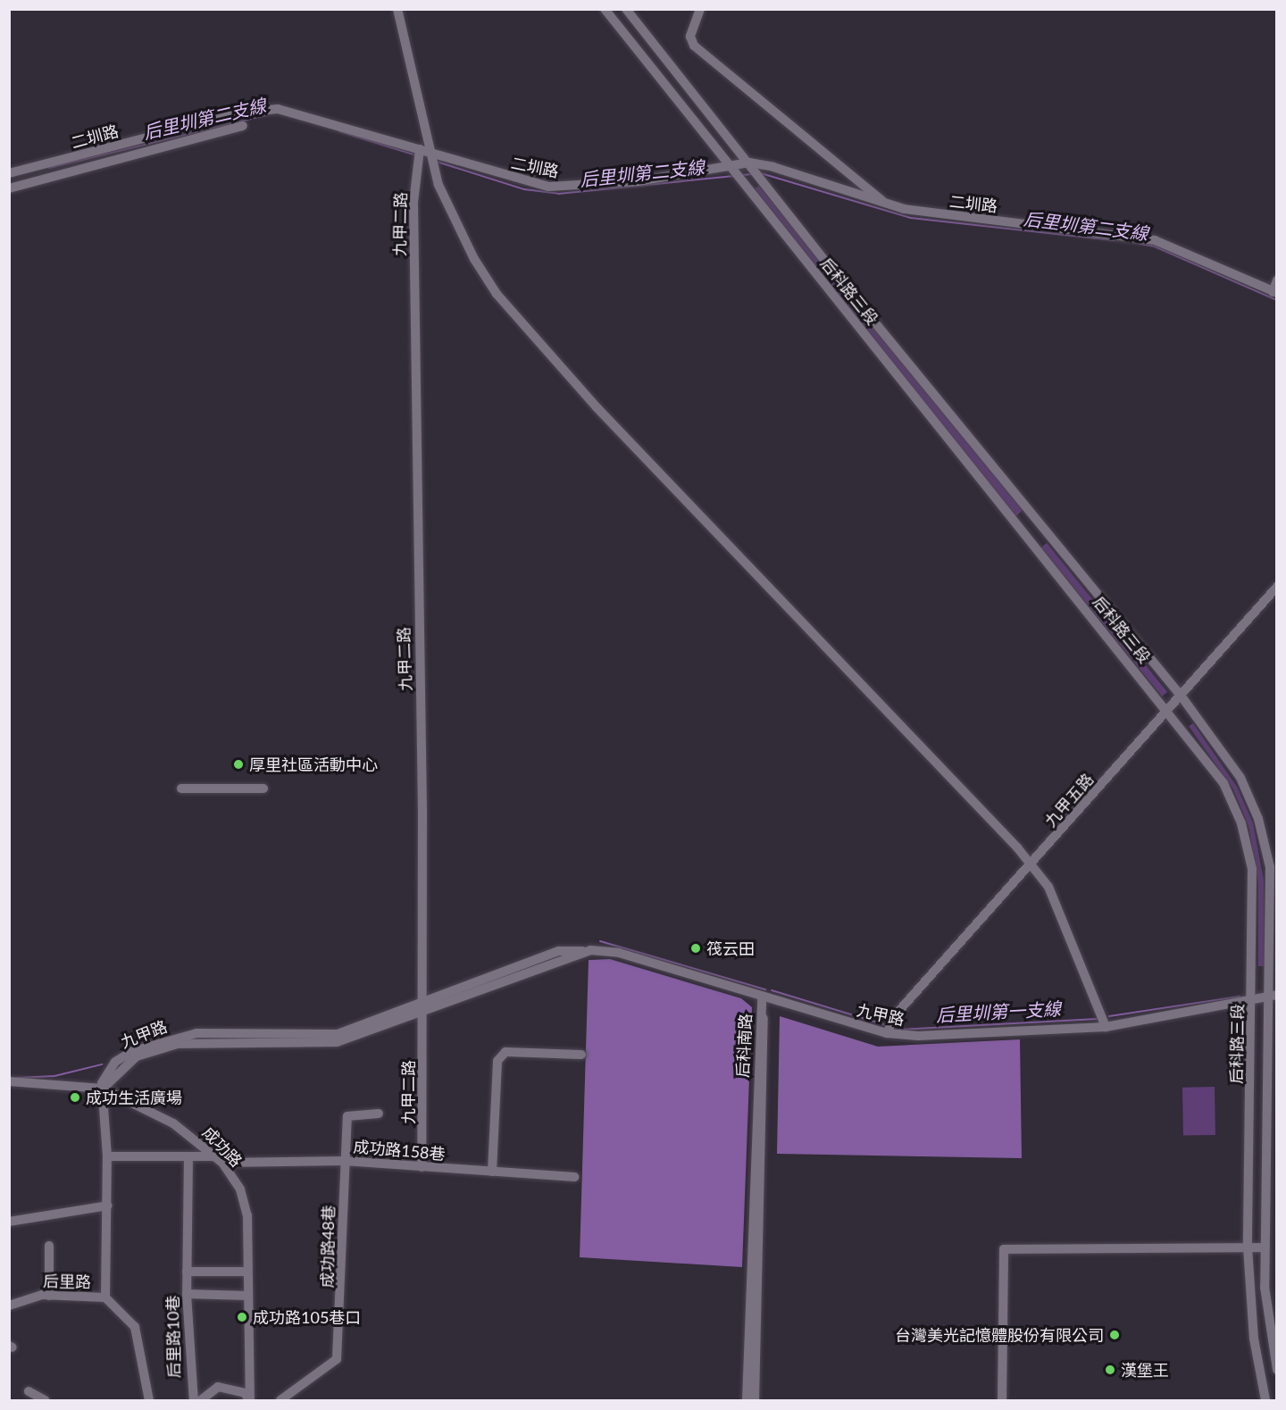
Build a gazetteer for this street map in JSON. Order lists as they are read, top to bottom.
{
  "streets": {
    "street": [
      "二圳路",
      "九甲二路",
      "后科路三段",
      "九甲五路",
      "九甲路",
      "后科南路",
      "成功路",
      "成功路158巷",
      "成功路48巷",
      "后里路",
      "后里路10巷"
    ]
  },
  "crossings": [
    ["二圳路", "九甲二路"],
    ["二圳路", "后科路三段"],
    ["九甲二路", "九甲路"],
    ["九甲二路", "成功路158巷"],
    ["后科路三段", "九甲五路"],
    ["后科路三段", "九甲路"],
    ["九甲五路", "九甲路"],
    ["九甲路", "后科南路"],
    ["九甲路", "成功路"],
    ["成功路", "成功路158巷"],
    ["成功路158巷", "成功路48巷"],
    ["成功路158巷", "后里路10巷"]
  ],
  "water": ["后里圳第二支線", "后里圳第一支線"],
  "places": [
    "厚里社區活動中心",
    "筏云田",
    "成功生活廣場",
    "成功路105巷口",
    "台灣美光記憶體股份有限公司",
    "漢堡王"
  ]
}
